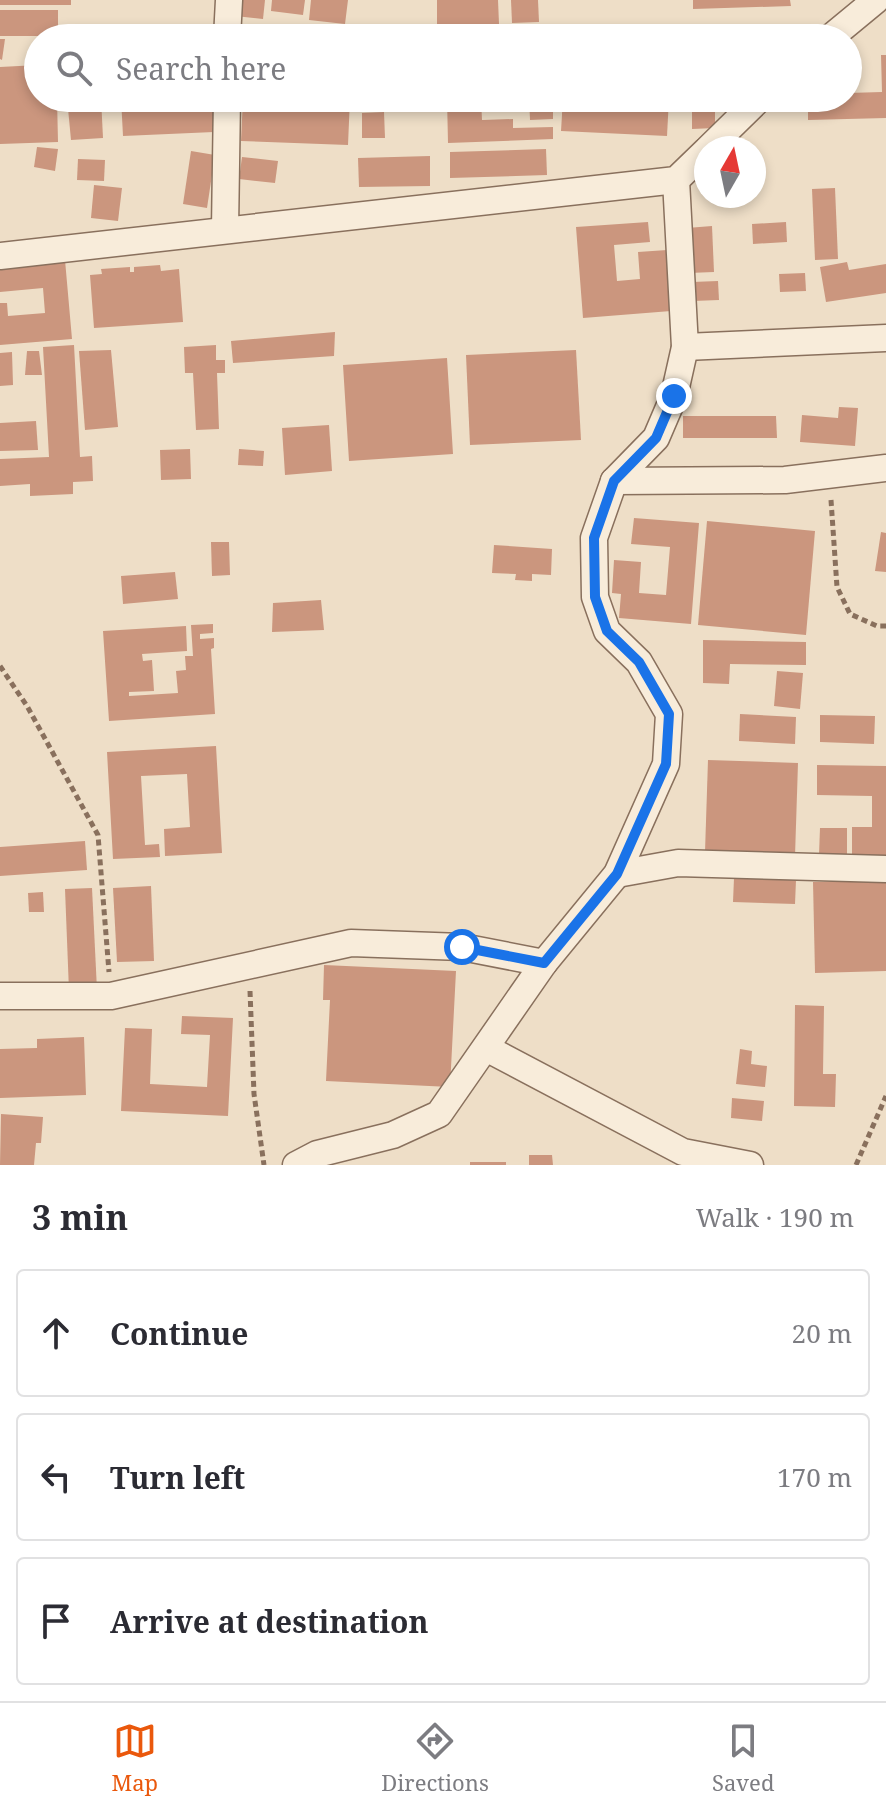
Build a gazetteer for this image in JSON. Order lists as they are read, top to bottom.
{
  "north": "top",
  "page": {
    "search": "Search here",
    "heading": ["3 min", "Walk · 190 m"],
    "list": [
      ["Continue", "20 m"],
      ["Turn left", "170 m"],
      "Arrive at destination"
    ],
    "nav": ["Map", "Directions", "Saved"]
  }
}
